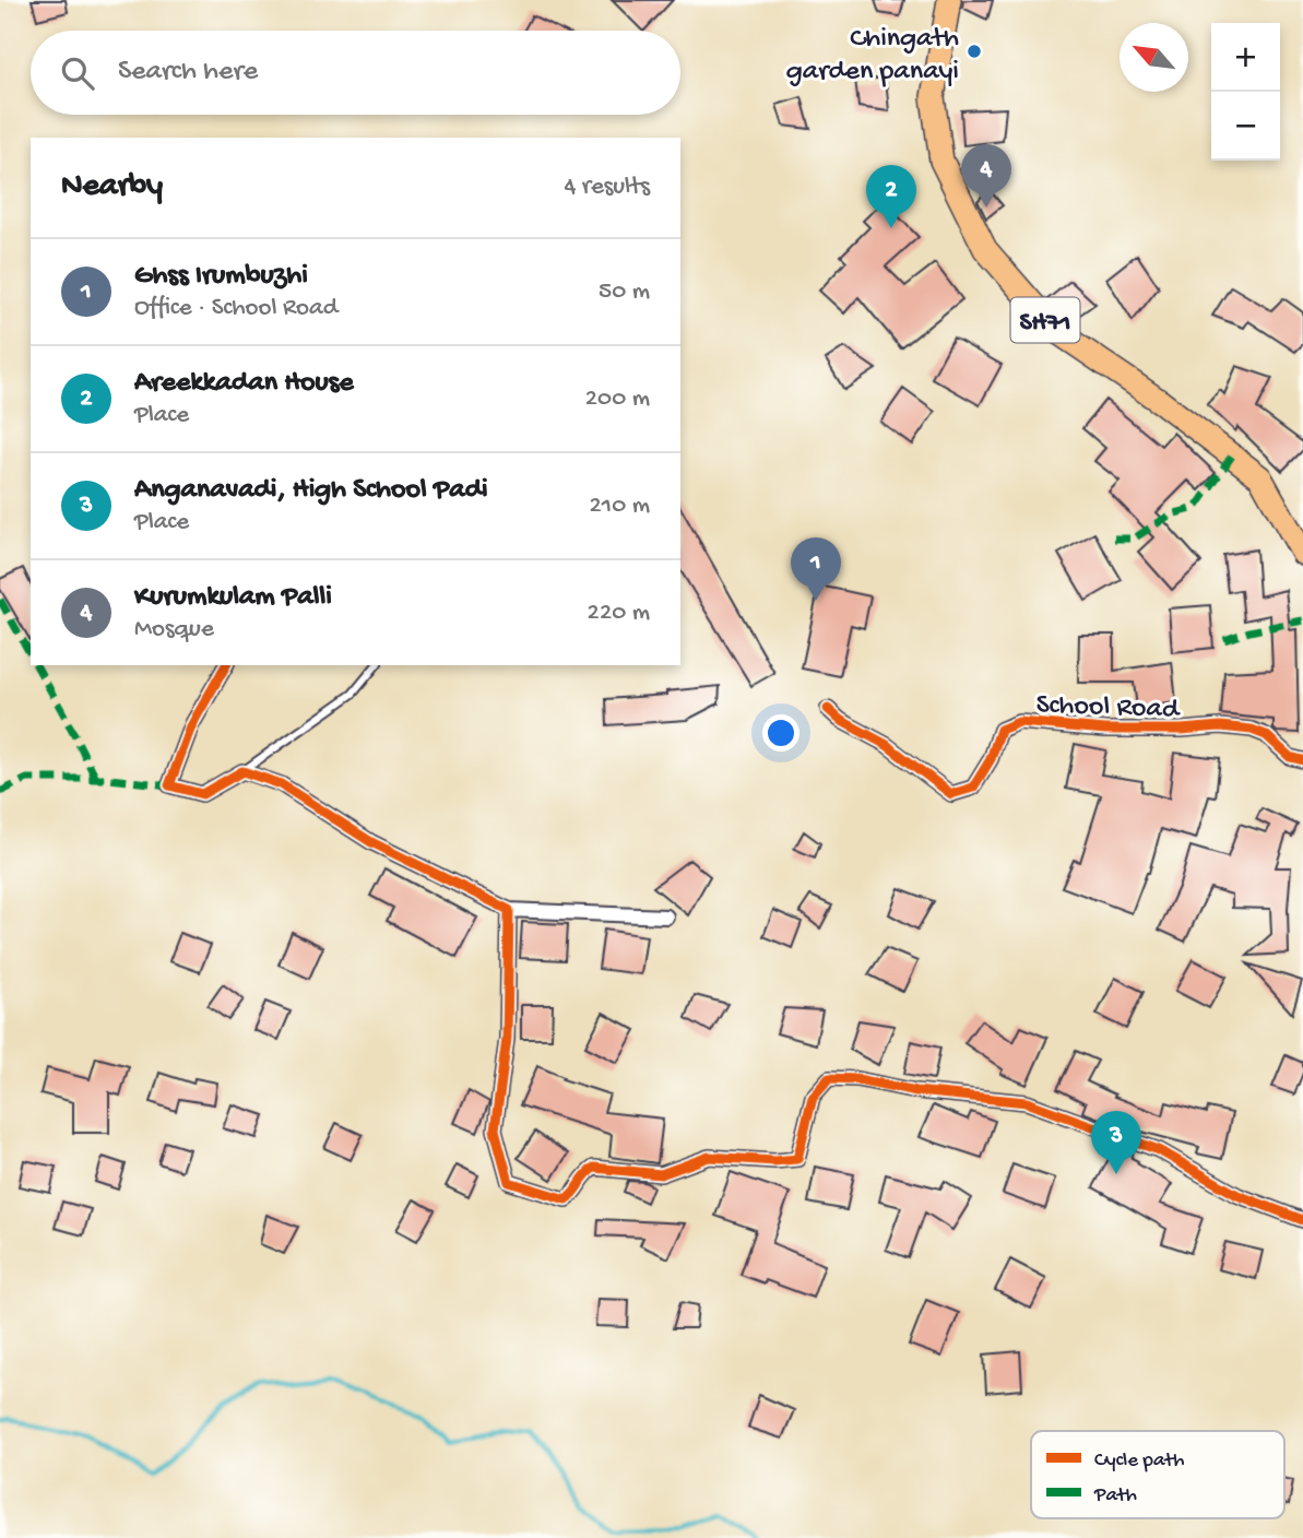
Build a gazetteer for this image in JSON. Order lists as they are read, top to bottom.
{
  "streets": {
    "main road": ["SH71"],
    "street": ["School Road"]
  },
  "places": ["Chingath garden panayi"],
  "legend": ["Cycle path", "Path"],
  "north": "top left",
  "page": {
    "map_buttons": ["+", "−"],
    "search": "Search here",
    "heading": ["Nearby", "4 results"],
    "pins": [
      "4",
      "2",
      "1",
      "3"
    ],
    "list": [
      {
        "mark": "1",
        "name": "Ghss Irumbuzhi",
        "note": "Office · School Road",
        "value": "50 m"
      },
      {
        "mark": "2",
        "name": "Areekkadan House",
        "note": "Place",
        "value": "200 m"
      },
      {
        "mark": "3",
        "name": "Anganavadi, High School Padi",
        "note": "Place",
        "value": "210 m"
      },
      {
        "mark": "4",
        "name": "Kurumkulam Palli",
        "note": "Mosque",
        "value": "220 m"
      }
    ]
  }
}
